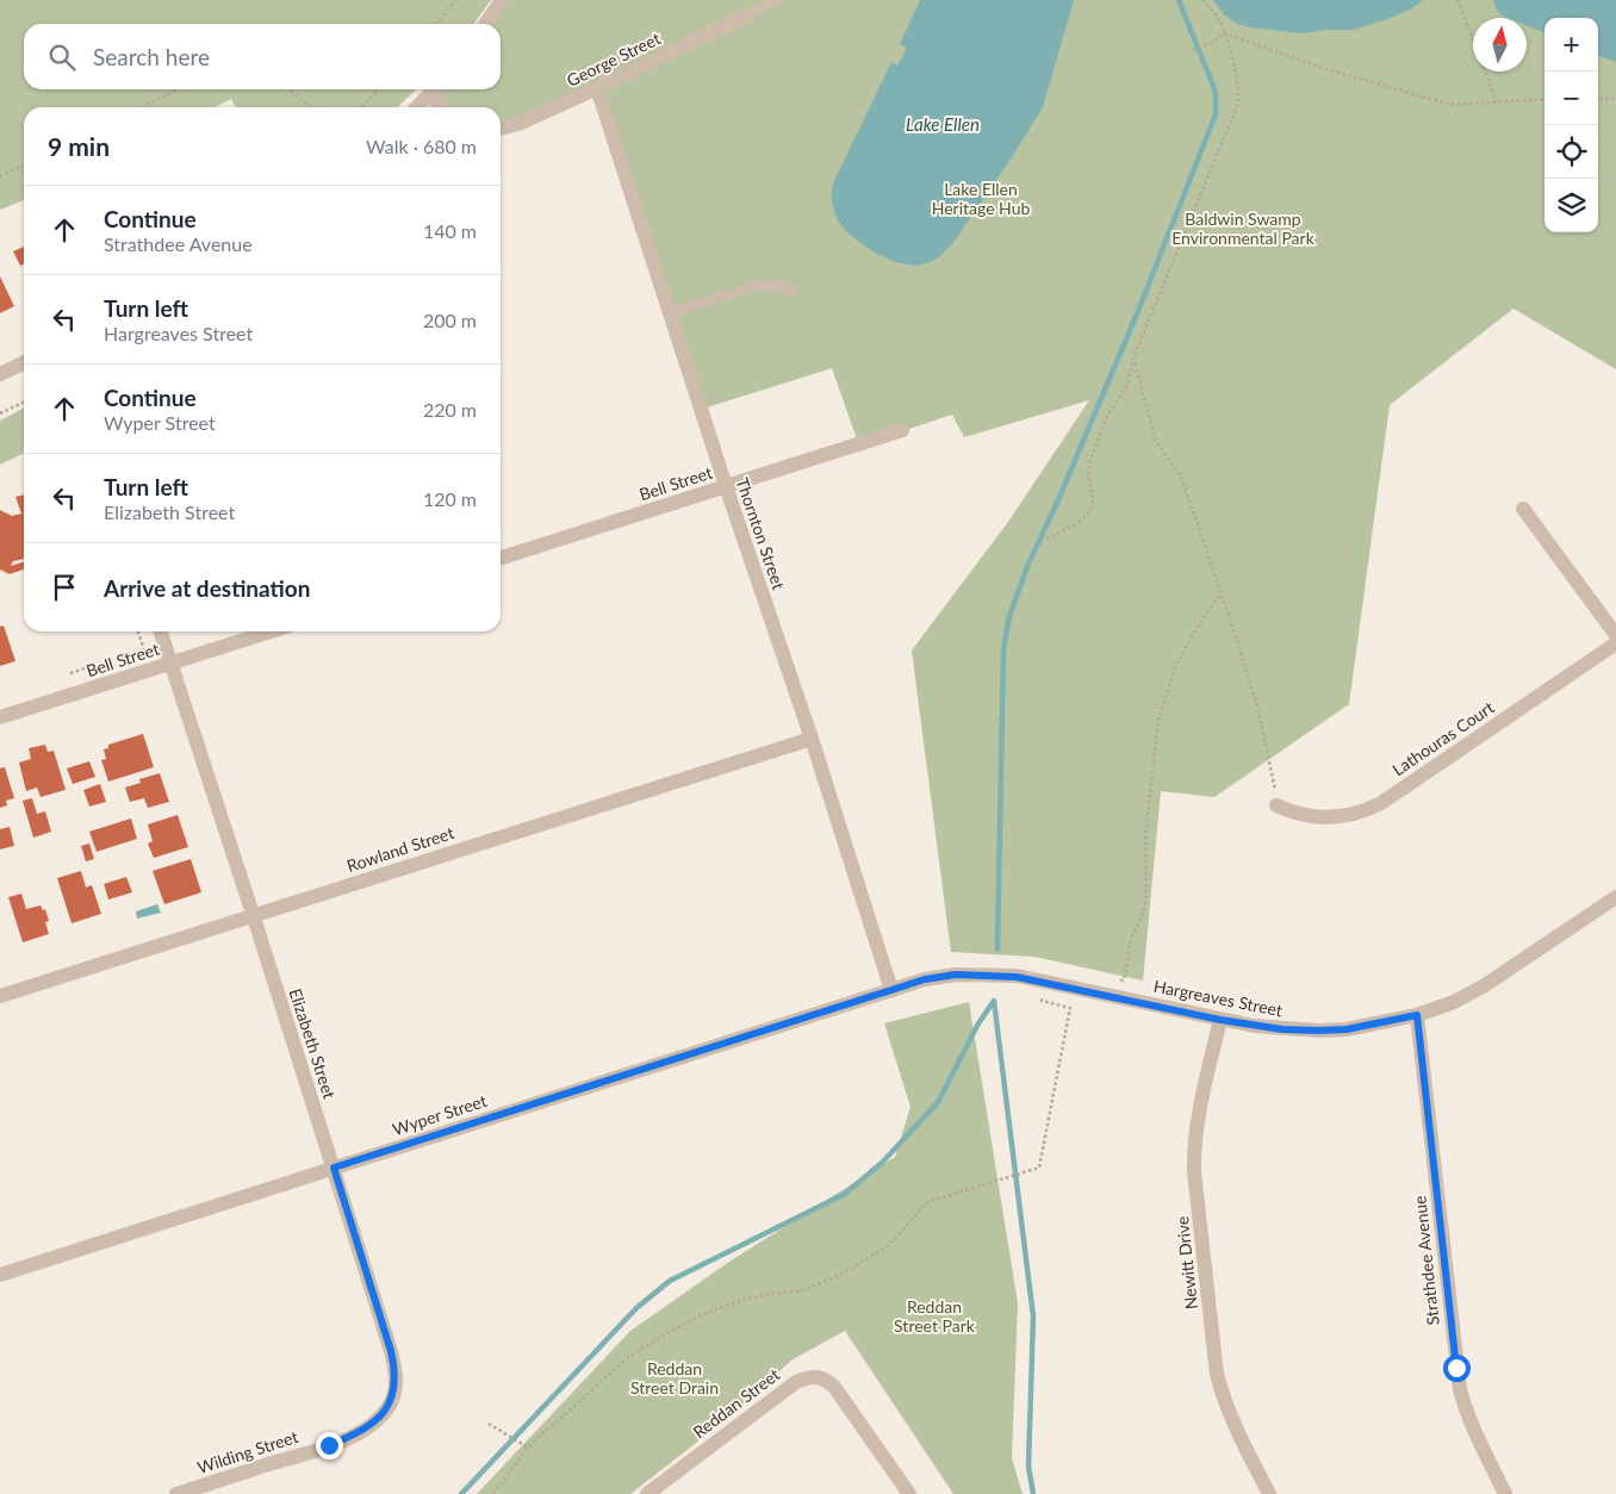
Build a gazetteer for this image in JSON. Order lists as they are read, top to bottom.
{
  "streets": {
    "street": [
      "George Street",
      "Bell Street",
      "Thornton Street",
      "Lathouras Court",
      "Rowland Street",
      "Hargreaves Street",
      "Elizabeth Street",
      "Wyper Street",
      "Strathdee Avenue",
      "Newitt Drive",
      "Reddan Street",
      "Wilding Street"
    ]
  },
  "crossings": [
    ["George Street", "Thornton Street"],
    ["Bell Street", "Thornton Street"],
    ["Bell Street", "Elizabeth Street"],
    ["Thornton Street", "Rowland Street"],
    ["Thornton Street", "Hargreaves Street"],
    ["Thornton Street", "Wyper Street"],
    ["Rowland Street", "Elizabeth Street"],
    ["Hargreaves Street", "Wyper Street"],
    ["Hargreaves Street", "Strathdee Avenue"],
    ["Hargreaves Street", "Newitt Drive"],
    ["Elizabeth Street", "Wyper Street"],
    ["Elizabeth Street", "Wilding Street"]
  ],
  "water": ["Lake Ellen"],
  "parks": [
    "Lake Ellen Heritage Hub",
    "Baldwin Swamp Environmental Park",
    "Reddan Street Park",
    "Reddan Street Drain"
  ],
  "north": "top",
  "page": {
    "map_buttons": ["+", "−"],
    "search": "Search here",
    "heading": ["9 min", "Walk · 680 m"],
    "list": [
      ["Continue", "Strathdee Avenue", "140 m"],
      ["Turn left", "Hargreaves Street", "200 m"],
      ["Continue", "Wyper Street", "220 m"],
      ["Turn left", "Elizabeth Street", "120 m"],
      "Arrive at destination"
    ]
  }
}
